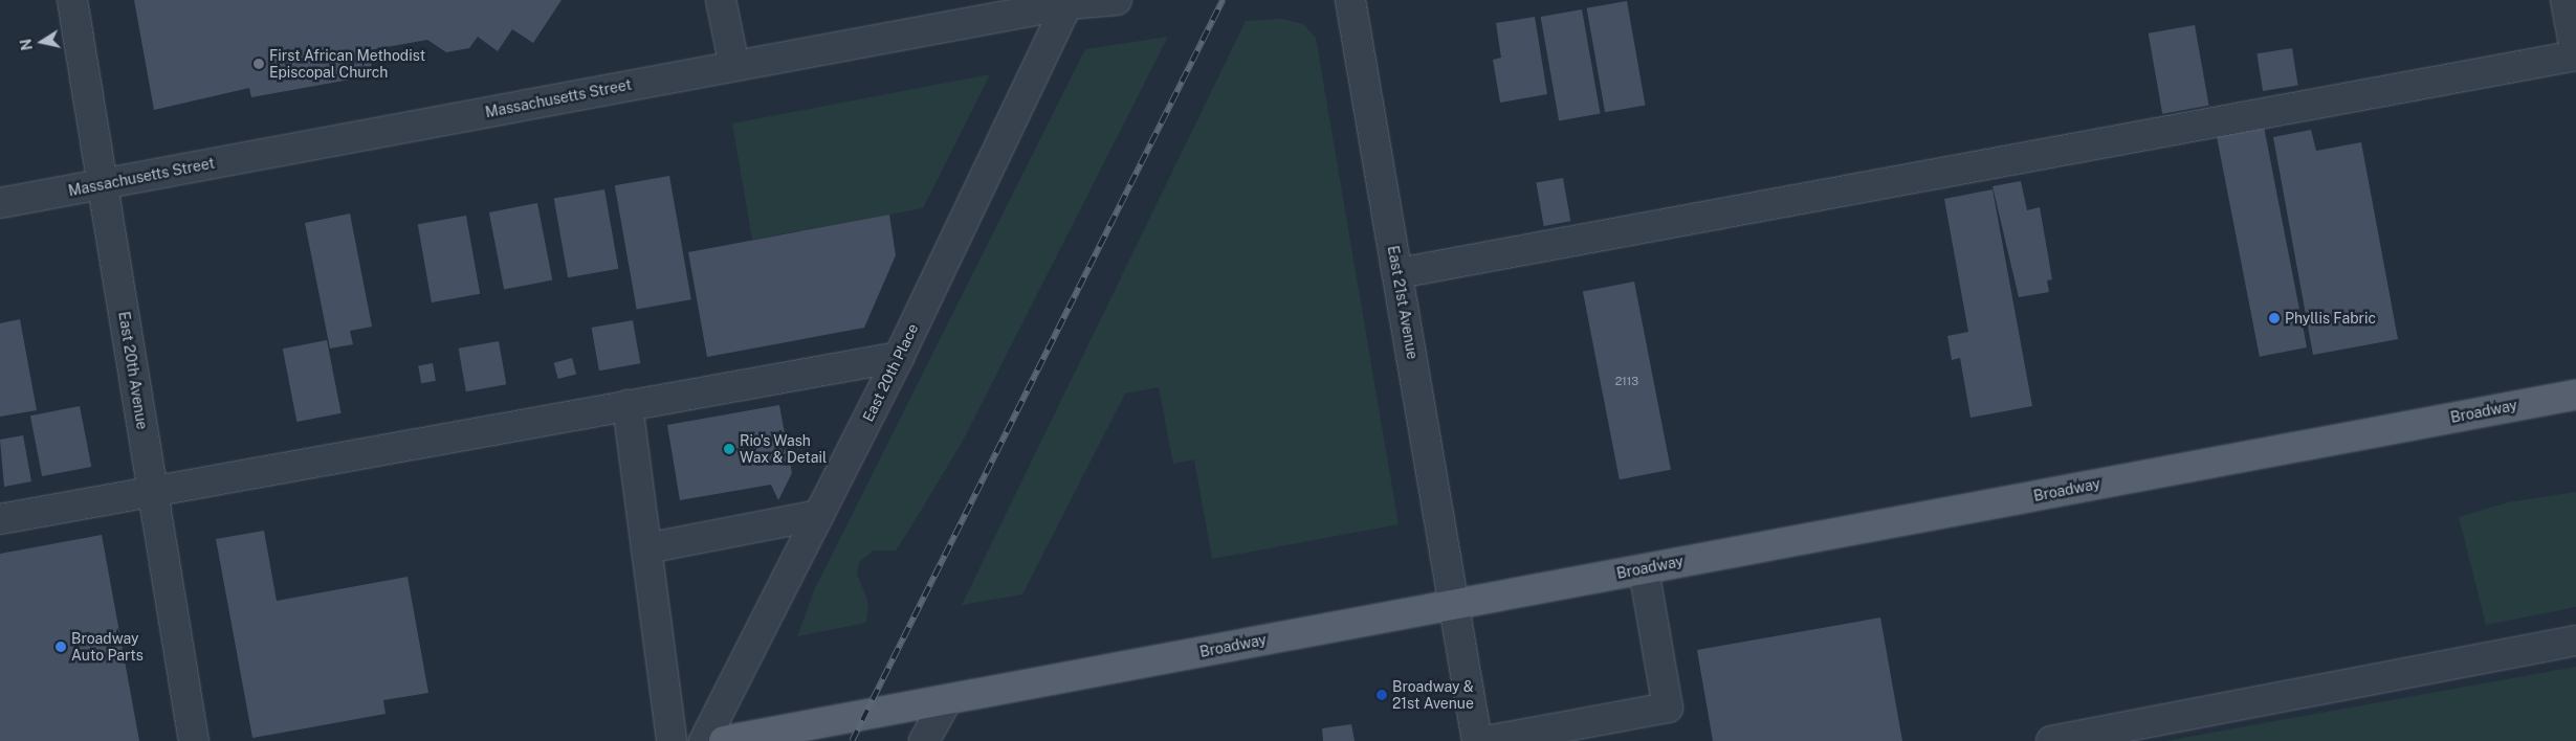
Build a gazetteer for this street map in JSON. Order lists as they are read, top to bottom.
{
  "streets": {
    "main road": ["Broadway"],
    "street": [
      "Massachusetts Street",
      "East 21st Avenue",
      "East 20th Avenue",
      "East 20th Place"
    ]
  },
  "crossings": [
    ["Massachusetts Street", "East 20th Avenue"],
    ["Massachusetts Street", "East 20th Place"],
    ["East 21st Avenue", "Broadway"]
  ],
  "places": [
    "First African Methodist Episcopal Church",
    "Phyllis Fabric",
    "Rio's Wash Wax & Detail",
    "Broadway Auto Parts",
    "Broadway & 21st Avenue"
  ],
  "house_numbers": ["2113"],
  "north": "left"
}
